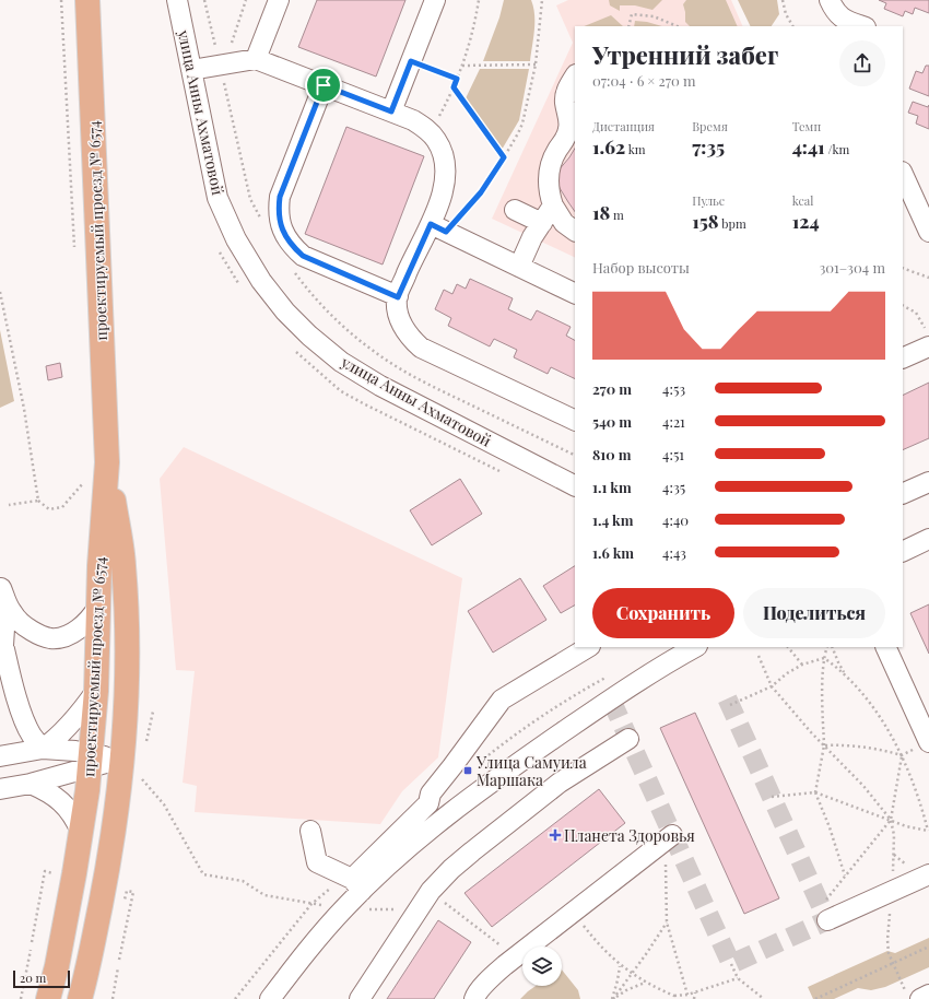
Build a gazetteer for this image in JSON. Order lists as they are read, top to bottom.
{
  "streets": {
    "main road": ["проектируемый проезд № 6574"],
    "street": ["улица Анны Ахматовой"]
  },
  "places": {
    "transit": ["Улица Самуила Маршака"],
    "health": ["Планета Здоровья"]
  },
  "scale_bar": "20 m",
  "page": {
    "heading": ["Утренний забег", "07:04 · 6 × 270 m"],
    "stats": [
      ["Дистанция", "1.62 km"],
      ["Время", "7:35"],
      ["Темп", "4:41 /km"],
      ["18 m"],
      ["Пульс", "158 bpm"],
      ["kcal", "124"]
    ],
    "chart": ["Набор высоты", "301–304 m"],
    "list": [
      {
        "name": "270 m",
        "note": "4:53"
      },
      {
        "name": "540 m",
        "note": "4:21"
      },
      {
        "name": "810 m",
        "note": "4:51"
      },
      {
        "name": "1.1 km",
        "note": "4:35"
      },
      {
        "name": "1.4 km",
        "note": "4:40"
      },
      {
        "name": "1.6 km",
        "note": "4:43"
      }
    ],
    "buttons": ["Сохранить", "Поделиться"],
    "scale": "20 m"
  }
}
